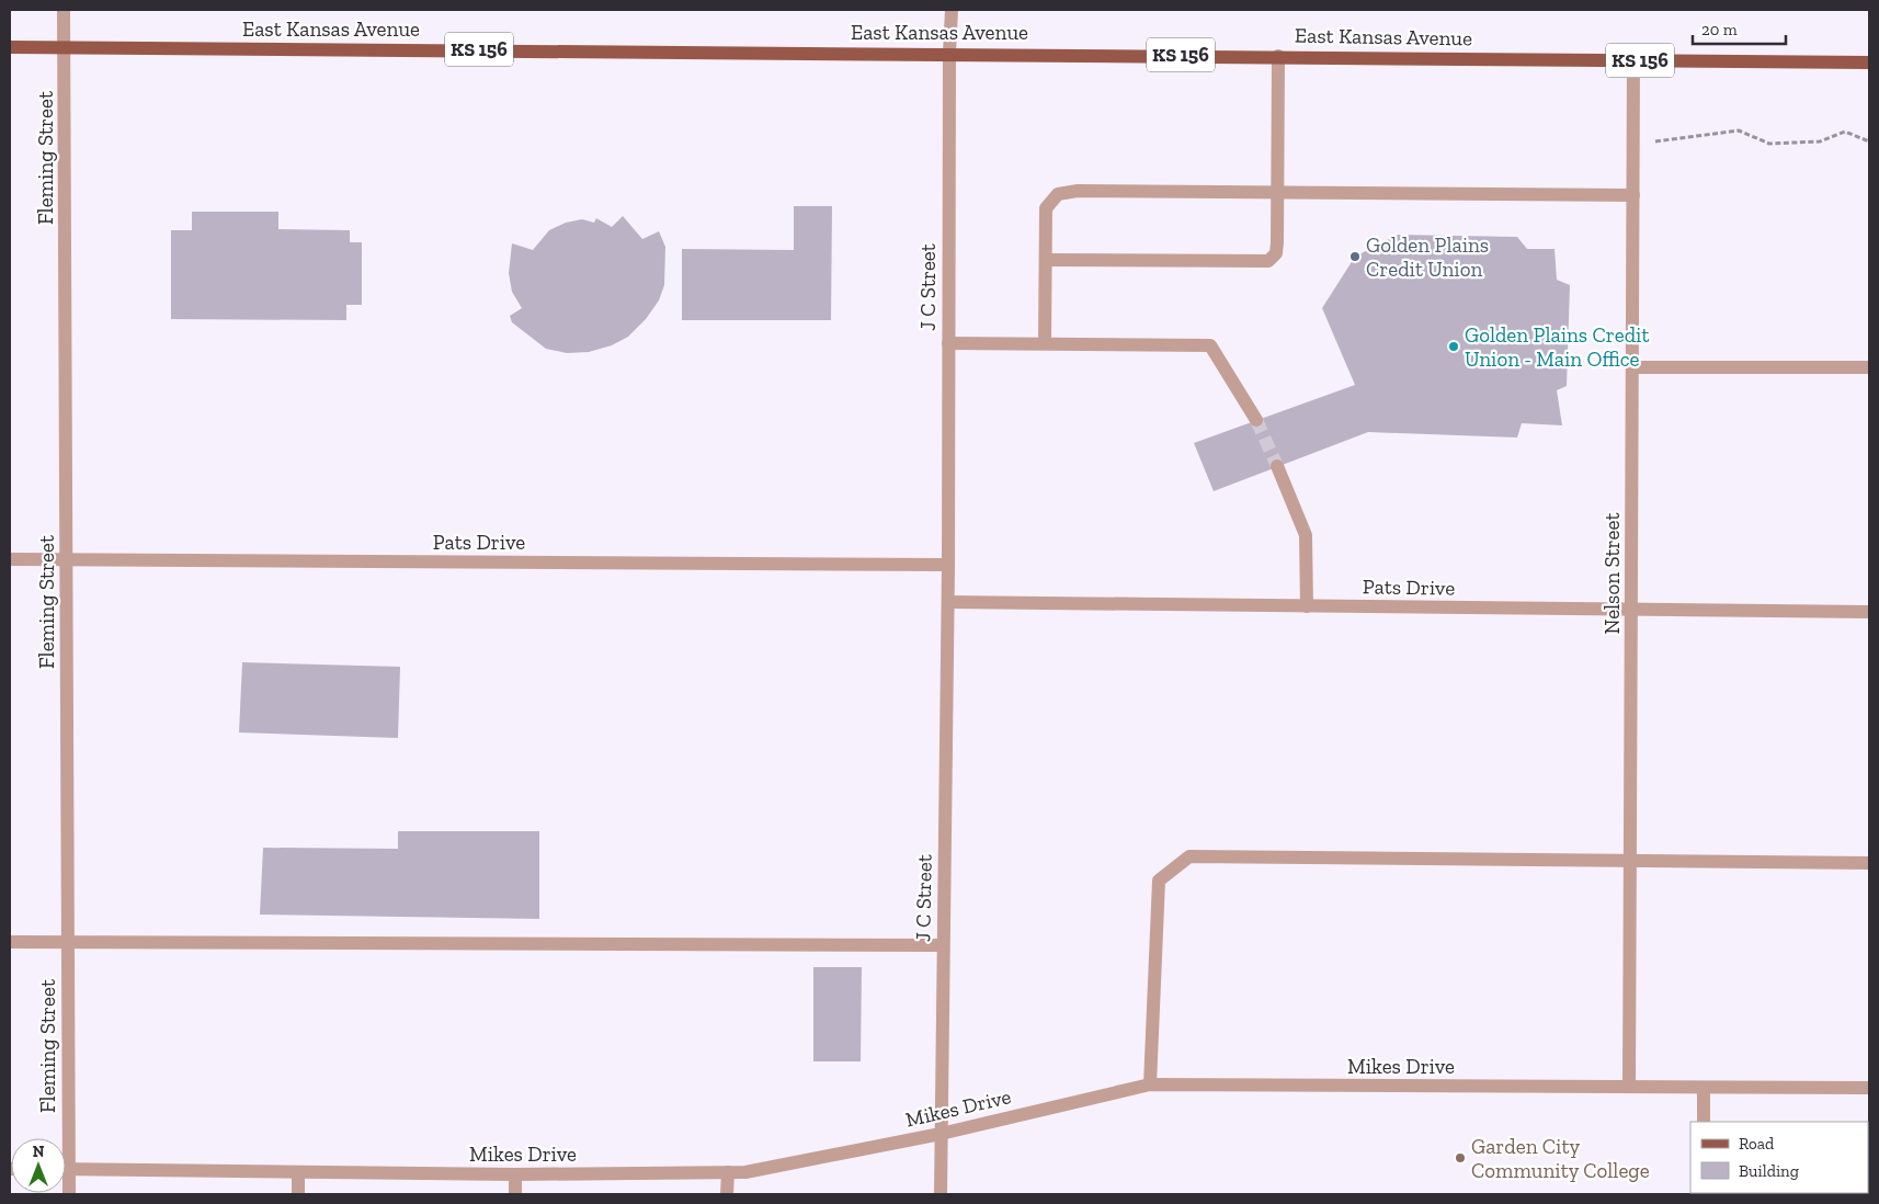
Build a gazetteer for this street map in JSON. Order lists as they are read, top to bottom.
{
  "streets": {
    "main road": ["East Kansas Avenue", "KS 156"],
    "street": [
      "Fleming Street",
      "J C Street",
      "Pats Drive",
      "Nelson Street",
      "Mikes Drive"
    ]
  },
  "crossings": [
    ["East Kansas Avenue", "Fleming Street"],
    ["East Kansas Avenue", "J C Street"],
    ["East Kansas Avenue", "Nelson Street"],
    ["Fleming Street", "Pats Drive"],
    ["J C Street", "Pats Drive"],
    ["J C Street", "Mikes Drive"],
    ["Pats Drive", "Nelson Street"],
    ["Nelson Street", "Mikes Drive"]
  ],
  "places": ["Golden Plains Credit Union", "Golden Plains Credit Union - Main Office", "Garden City Community College"],
  "legend": ["Road", "Building"],
  "scale_bar": "20 m",
  "north": "top"
}
